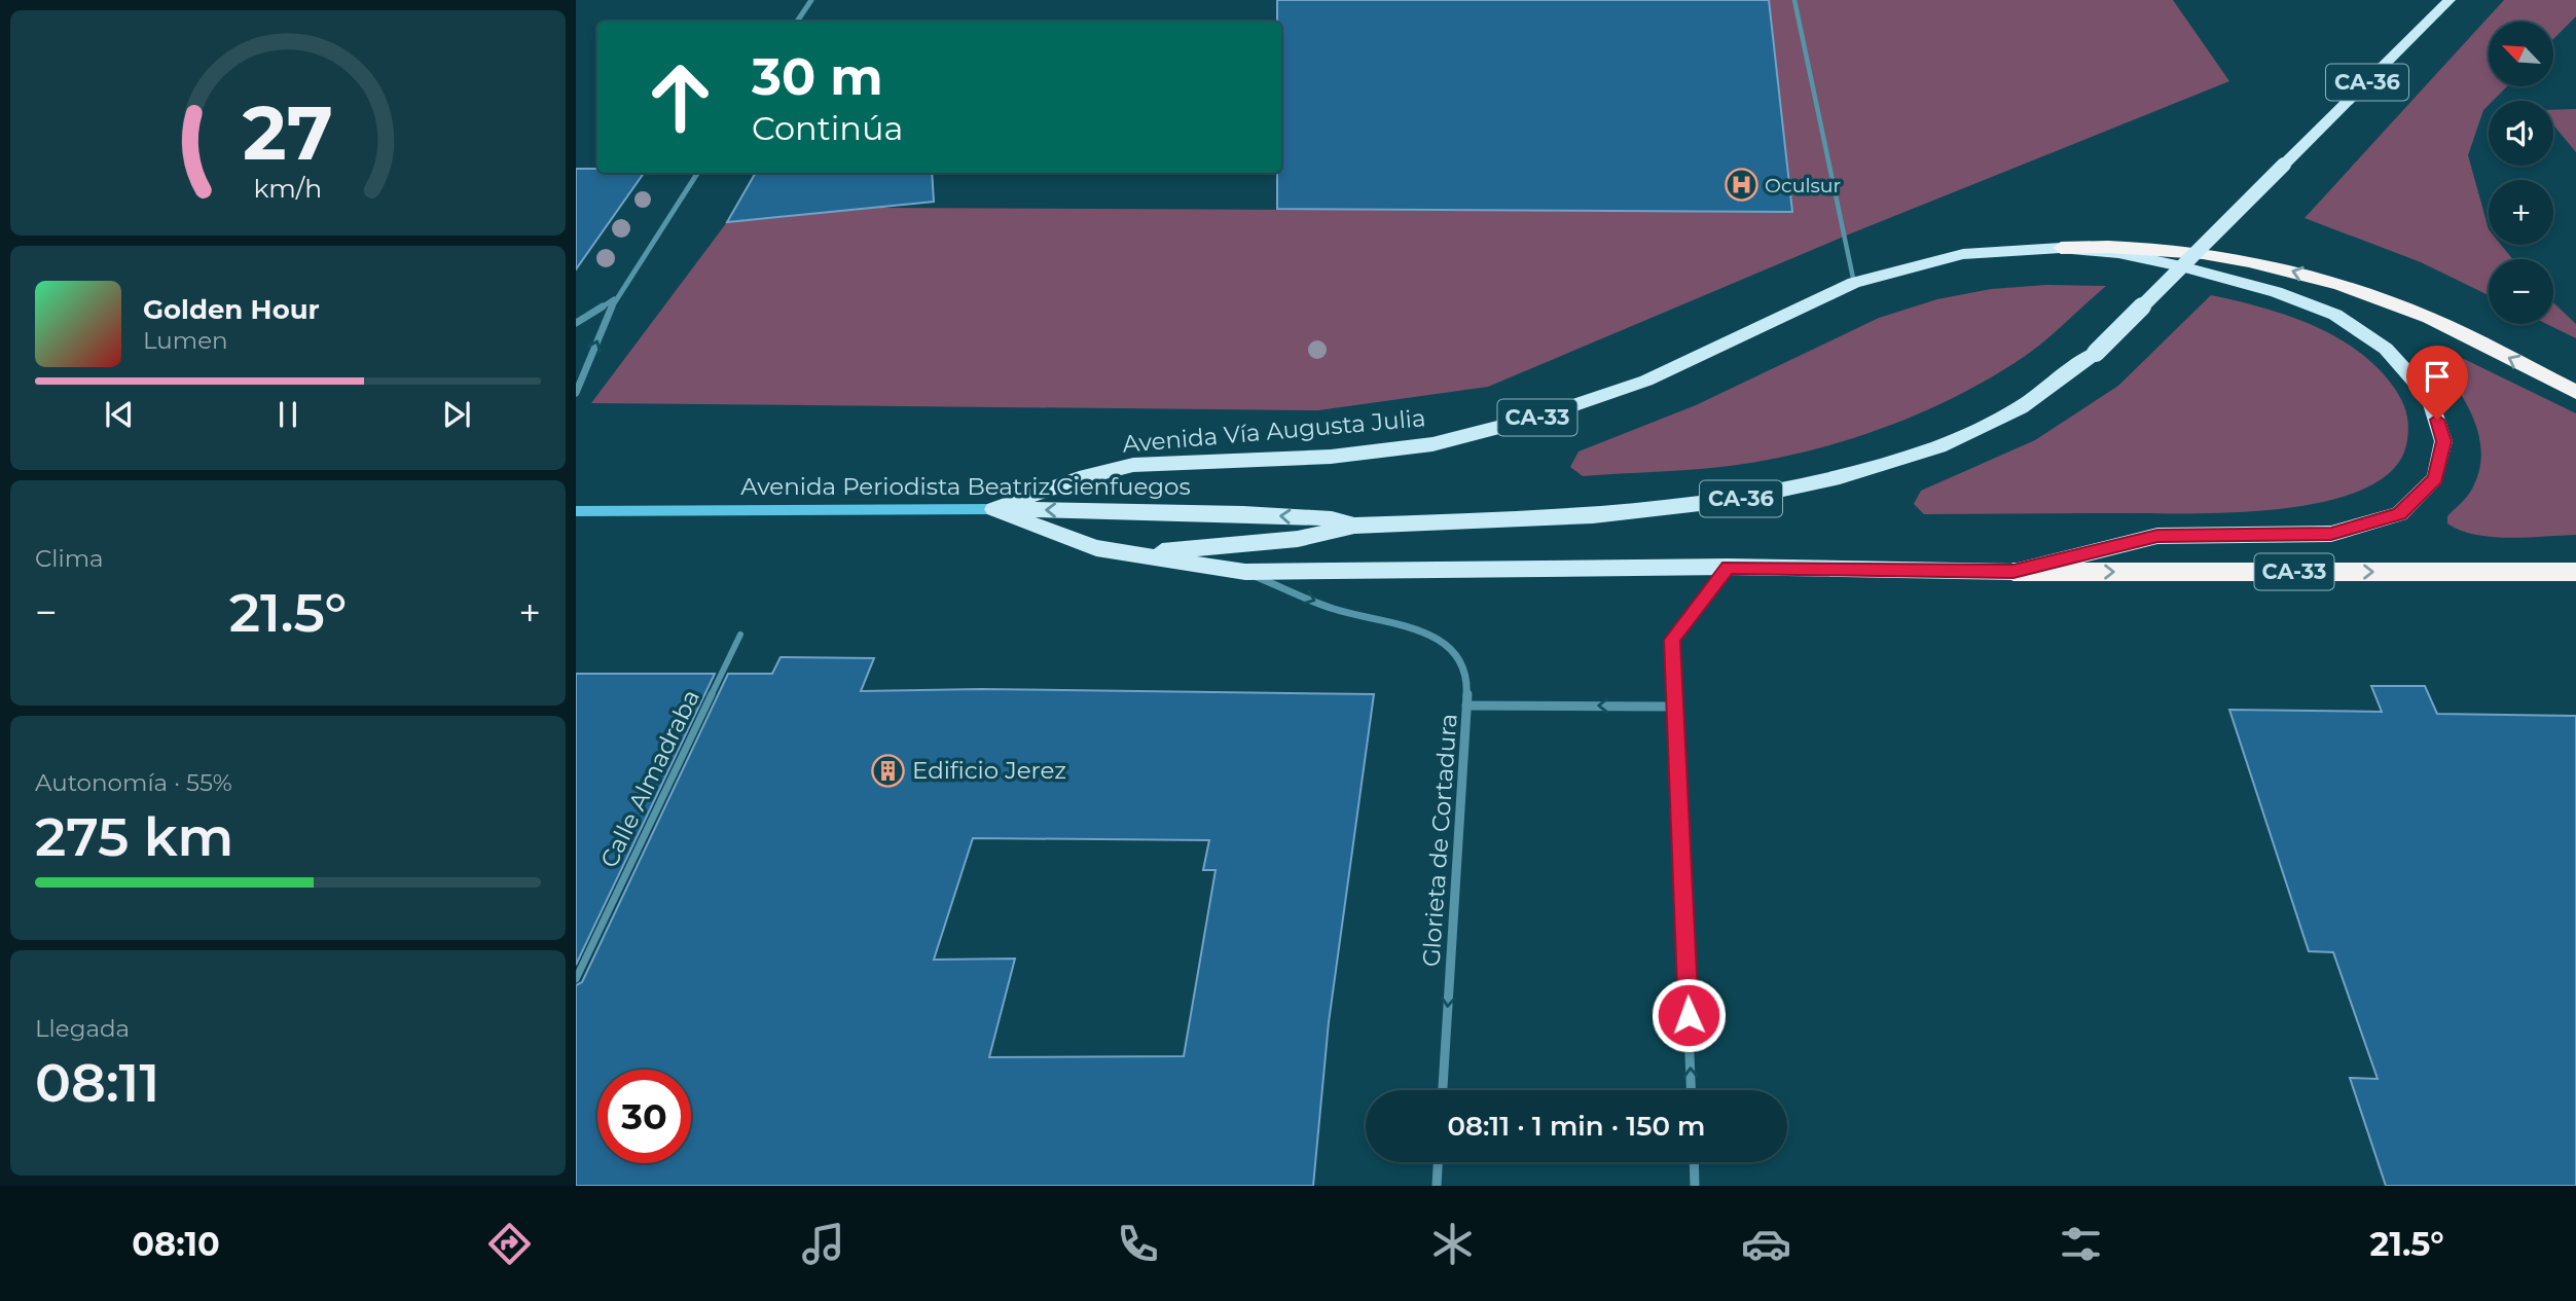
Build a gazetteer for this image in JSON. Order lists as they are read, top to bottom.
{
  "streets": {
    "highway": [
      "CA-36",
      "CA-33",
      "Avenida Vía Augusta Julia",
      "Avenida Periodista Beatriz Cienfuegos"
    ],
    "street": ["Calle Almadraba", "Glorieta de Cortadura"]
  },
  "crossings": [
    ["CA-33", "Avenida Periodista Beatriz Cienfuegos"],
    ["Avenida Vía Augusta Julia", "Avenida Periodista Beatriz Cienfuegos"]
  ],
  "places": {
    "hospital": ["Oculsur"],
    "building": ["Edificio Jerez"]
  },
  "north": "top left",
  "page": {
    "map_buttons": ["+", "−"],
    "turn": ["30 m", "Continúa"],
    "song": ["Golden Hour", "Lumen"],
    "tile": [
      "Clima",
      ["Autonomía · 55%", "275 km"],
      ["Llegada", "08:11"]
    ],
    "heat": ["−", "21.5°", "+"],
    "limit": "30",
    "trip": "08:11 · 1 min · 150 m",
    "tabs": ["08:10", "21.5°"],
    "gauge": ["27", "km/h"]
  }
}
